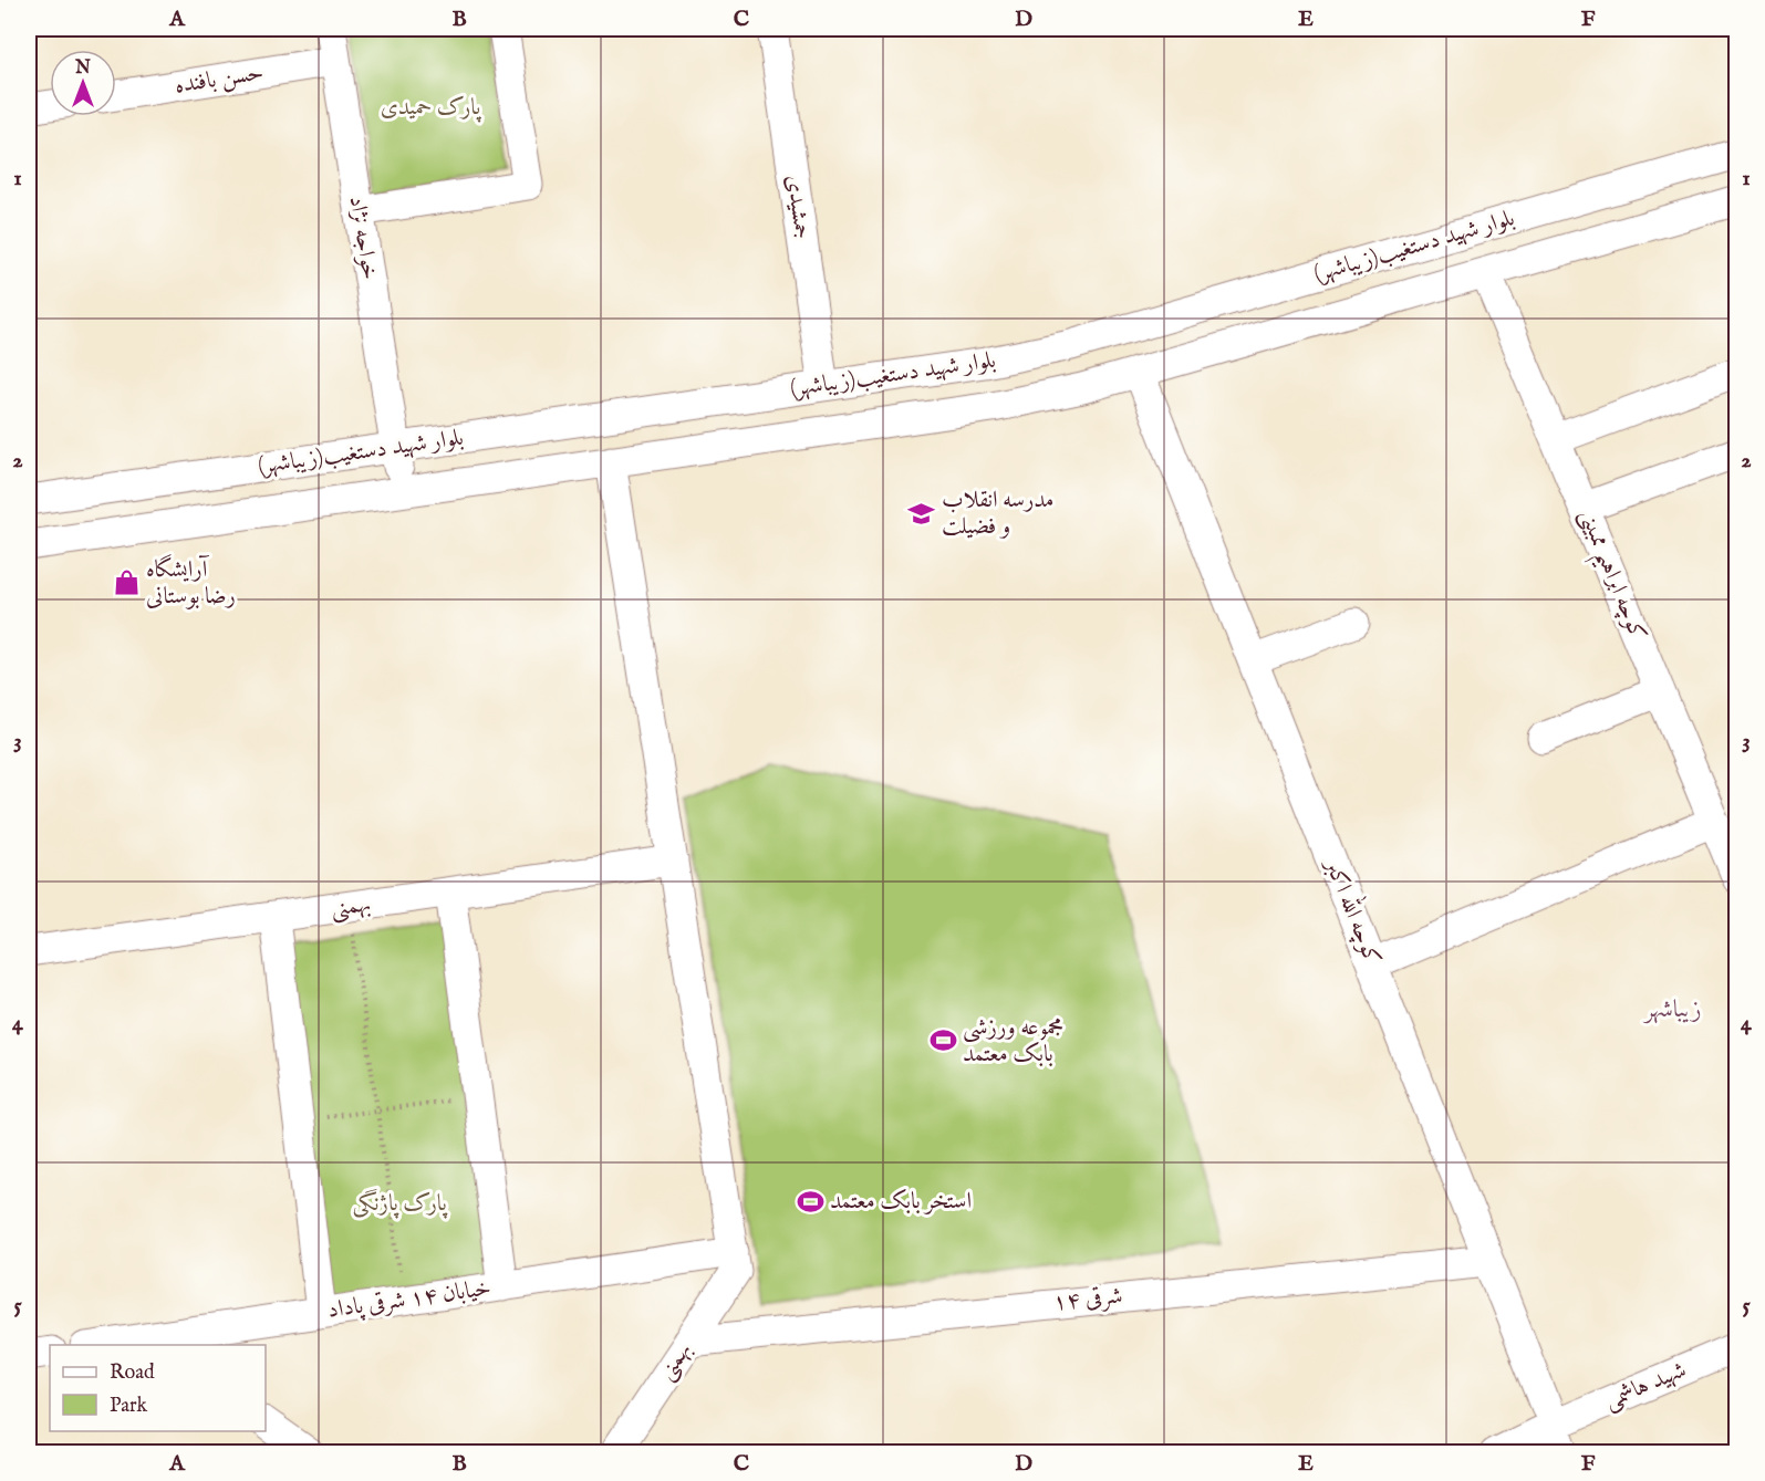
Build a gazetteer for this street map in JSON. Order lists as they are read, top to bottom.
{
  "streets": {
    "street": [
      "حسن بافنده",
      "جمشیدی",
      "خواجه نژاد",
      "بلوار شهید دستغیب(زیباشهر)",
      "کوچه ابراهیم ممبینی",
      "بهمنی",
      "کوچه الله اکبر",
      "خیابان ۱۴ شرقی پاداد",
      "۱۴ شرقی",
      "شهید هاشمی"
    ]
  },
  "crossings": [
    ["حسن بافنده", "خواجه نژاد"],
    ["جمشیدی", "بلوار شهید دستغیب(زیباشهر)"],
    ["خواجه نژاد", "بلوار شهید دستغیب(زیباشهر)"],
    ["بلوار شهید دستغیب(زیباشهر)", "کوچه ابراهیم ممبینی"],
    ["بلوار شهید دستغیب(زیباشهر)", "کوچه الله اکبر"],
    ["بهمنی", "خیابان ۱۴ شرقی پاداد"],
    ["بهمنی", "۱۴ شرقی"],
    ["کوچه الله اکبر", "۱۴ شرقی"],
    ["کوچه الله اکبر", "شهید هاشمی"]
  ],
  "districts": ["زیباشهر"],
  "parks": ["پارک حمیدی", "پارک پاژنگی"],
  "places": {
    "school or university": ["مدرسه انقلاب و فضیلت"],
    "shop": ["آرایشگاه رضا بوستانی"],
    "sports": ["مجموعه ورزشی بابک معتمد", "استخر بابک معتمد"]
  },
  "legend": ["Road", "Park"],
  "north": "top",
  "grid": {
    "columns": [
      "A",
      "B",
      "C",
      "D",
      "E",
      "F"
    ],
    "rows": [
      "1",
      "2",
      "3",
      "4",
      "5"
    ]
  }
}
